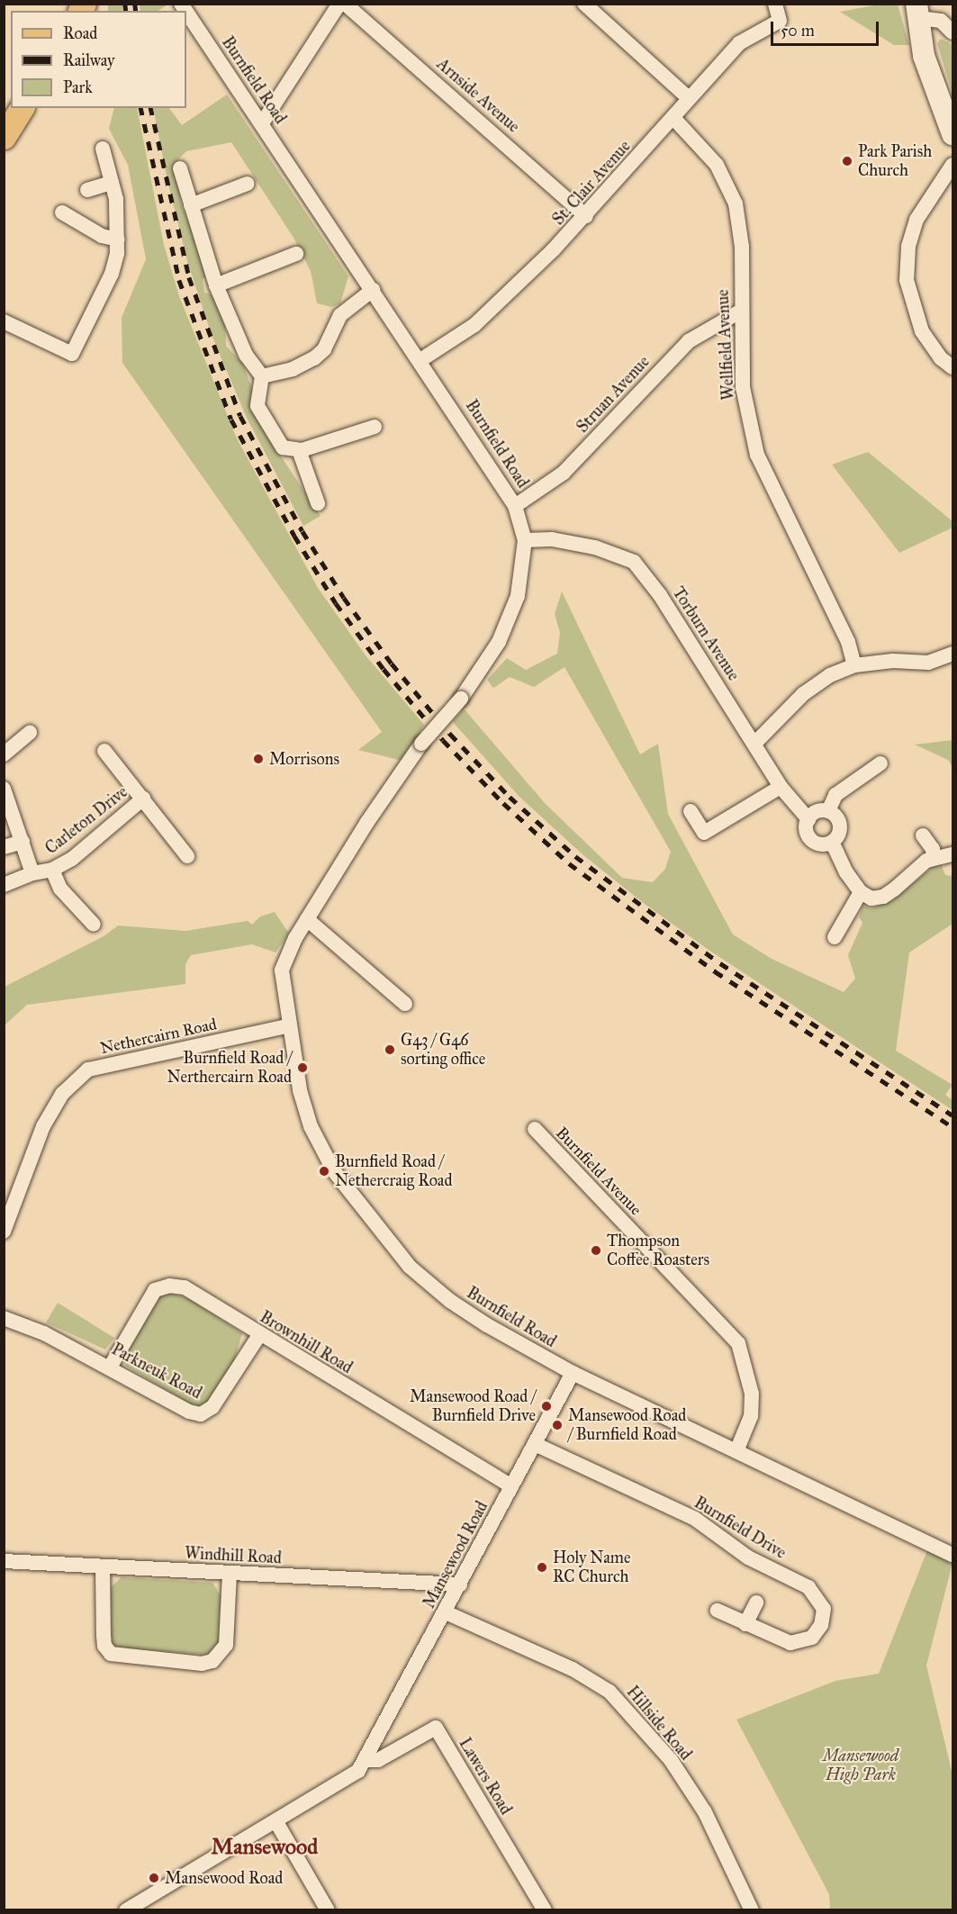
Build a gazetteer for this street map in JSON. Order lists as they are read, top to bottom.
{
  "streets": {
    "street": [
      "Burnfield Road",
      "Arnside Avenue",
      "St. Clair Avenue",
      "Wellfield Avenue",
      "Struan Avenue",
      "Torburn Avenue",
      "Carleton Drive",
      "Nethercairn Road",
      "Burnfield Avenue",
      "Brownhill Road",
      "Parkneuk Road",
      "Burnfield Drive",
      "Mansewood Road",
      "Windhill Road",
      "Hillside Road",
      "Lawers Road"
    ]
  },
  "crossings": [
    ["Burnfield Road", "St. Clair Avenue"],
    ["Burnfield Road", "Struan Avenue"],
    ["Burnfield Road", "Torburn Avenue"],
    ["Burnfield Road", "Nethercairn Road"],
    ["Burnfield Road", "Burnfield Avenue"],
    ["Burnfield Road", "Mansewood Road"],
    ["Arnside Avenue", "St. Clair Avenue"],
    ["St. Clair Avenue", "Wellfield Avenue"],
    ["Wellfield Avenue", "Struan Avenue"],
    ["Brownhill Road", "Parkneuk Road"],
    ["Brownhill Road", "Mansewood Road"],
    ["Burnfield Drive", "Mansewood Road"],
    ["Mansewood Road", "Windhill Road"],
    ["Mansewood Road", "Hillside Road"],
    ["Mansewood Road", "Lawers Road"]
  ],
  "districts": ["Mansewood"],
  "parks": ["Mansewood High Park"],
  "places": [
    "Park Parish Church",
    "Morrisons",
    "G43 / G46 sorting office",
    "Burnfield Road / Nerthercairn Road",
    "Burnfield Road / Nethercraig Road",
    "Thompson Coffee Roasters",
    "Mansewood Road / Burnfield Drive",
    "Mansewood Road / Burnfield Road",
    "Holy Name RC Church",
    "Mansewood Road"
  ],
  "legend": ["Road", "Railway", "Park"],
  "scale_bar": "50 m"
}
